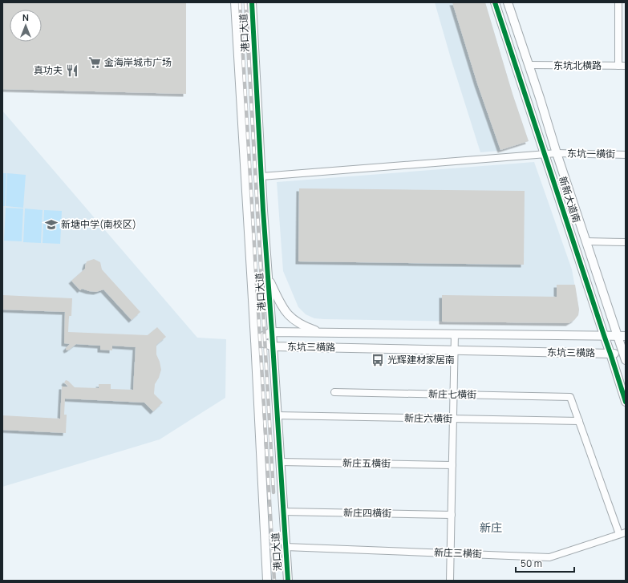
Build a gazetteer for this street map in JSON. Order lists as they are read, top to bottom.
{
  "streets": {
    "street": [
      "港口大道",
      "东坑北横路",
      "东坑一横街",
      "新新大道南",
      "东坑三横路",
      "新庄七横街",
      "新庄六横街",
      "新庄五横街",
      "新庄四横街",
      "新庄三横街"
    ]
  },
  "crossings": [
    ["港口大道", "东坑一横街"],
    ["港口大道", "东坑三横路"],
    ["港口大道", "新庄六横街"],
    ["港口大道", "新庄五横街"],
    ["港口大道", "新庄四横街"],
    ["港口大道", "新庄三横街"],
    ["东坑北横路", "新新大道南"],
    ["东坑一横街", "新新大道南"],
    ["新新大道南", "东坑三横路"],
    ["新庄七横街", "新庄六横街"]
  ],
  "districts": ["新庄"],
  "places": {
    "supermarket": ["金海岸城市广场"],
    "restaurant": ["真功夫"],
    "school or university": ["新塘中学(南校区)"],
    "bus stop": ["光辉建材家居南"]
  },
  "scale_bar": "50 m",
  "north": "top"
}
